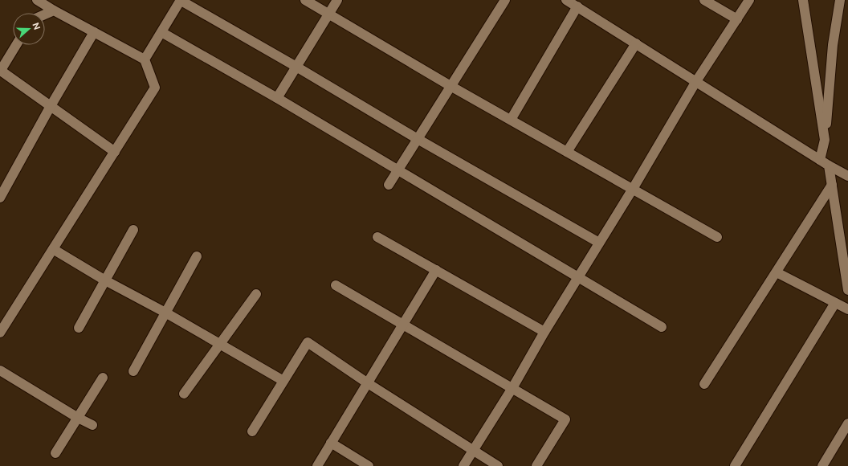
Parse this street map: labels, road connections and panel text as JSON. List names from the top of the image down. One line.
{"north":"right"}
